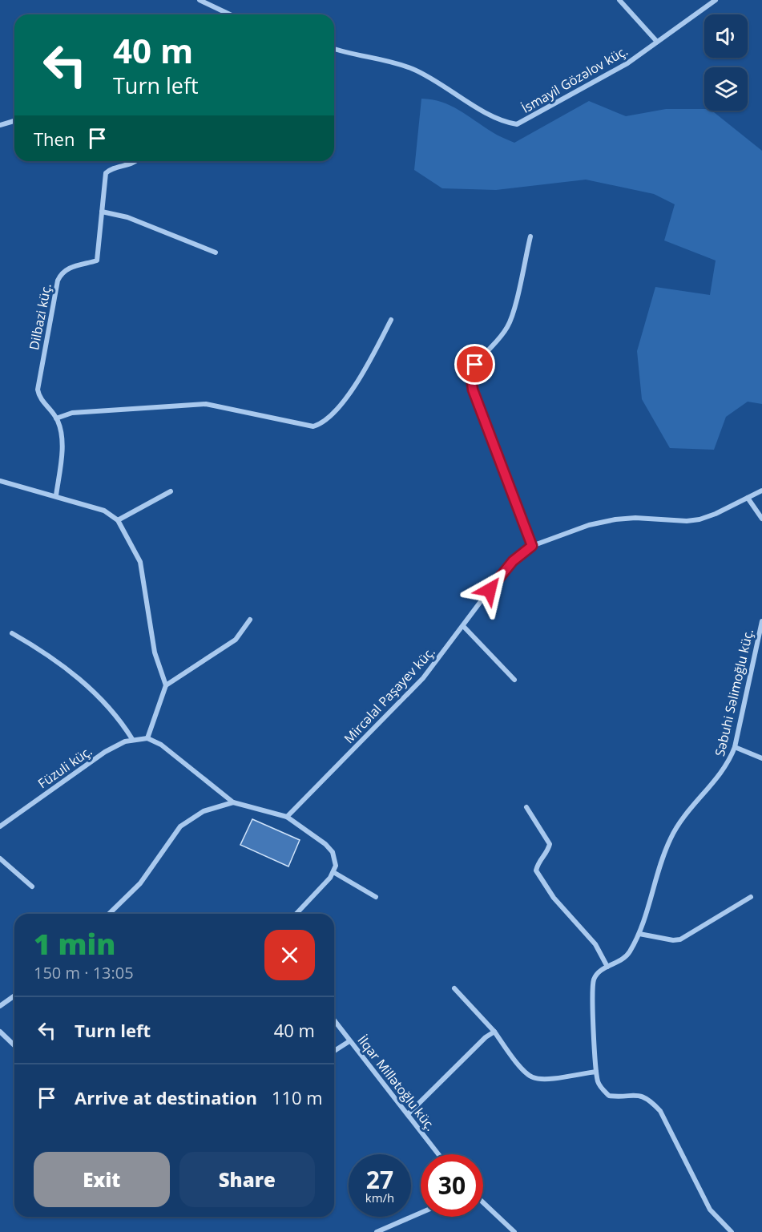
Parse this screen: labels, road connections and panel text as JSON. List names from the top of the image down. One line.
{"streets":{"street":["İsmayil Gözəlov küç.","Dilbazi küç.","Səbuhi Səlimoğlu küç.","Mircəlal Paşayev küç.","Füzuli küç.","İlqar Millətoğlu küç."]},"page":{"turn":["40 m","Turn left"],"then":"Then","heading":["1 min","150 m · 13:05"],"list":[{"name":"Turn left","value":"40 m"},{"name":"Arrive at destination","value":"110 m"}],"buttons":["Exit","Share"],"speed":"27 km/h","limit":"30"}}
